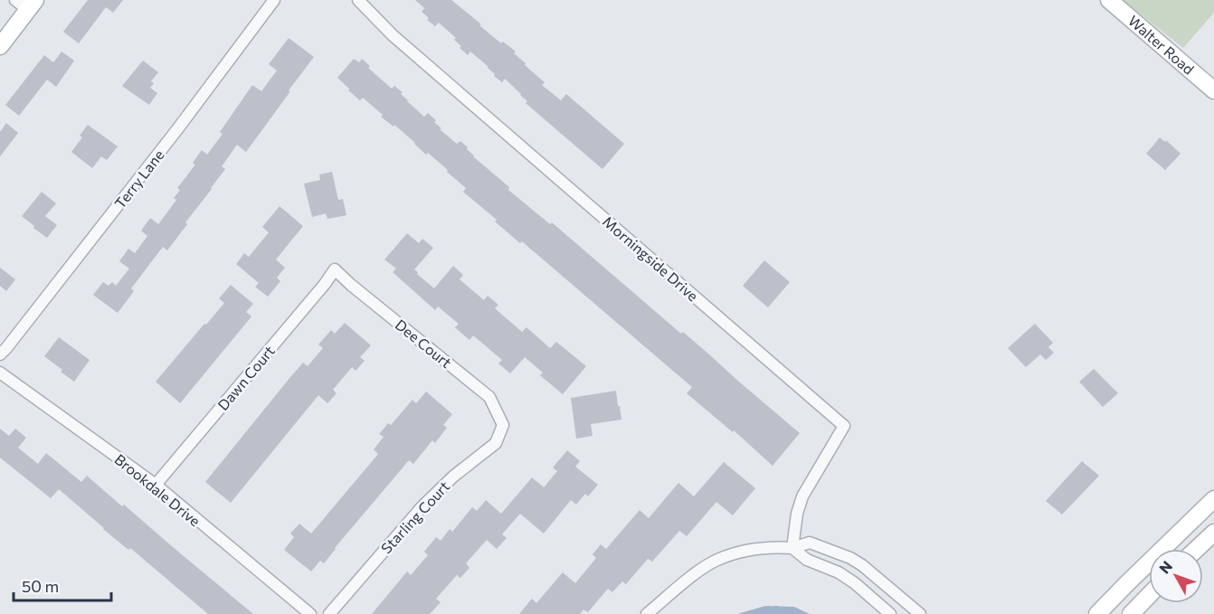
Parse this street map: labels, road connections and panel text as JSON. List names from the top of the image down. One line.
{"streets":{"main road":["Walter Road"],"street":["Terry Lane","Morningside Drive","Dee Court","Dawn Court","Brookdale Drive","Starling Court"]},"crossings":[["Dee Court","Dawn Court"],["Dee Court","Starling Court"],["Dawn Court","Brookdale Drive"]],"scale_bar":"50 m","north":"top left"}
